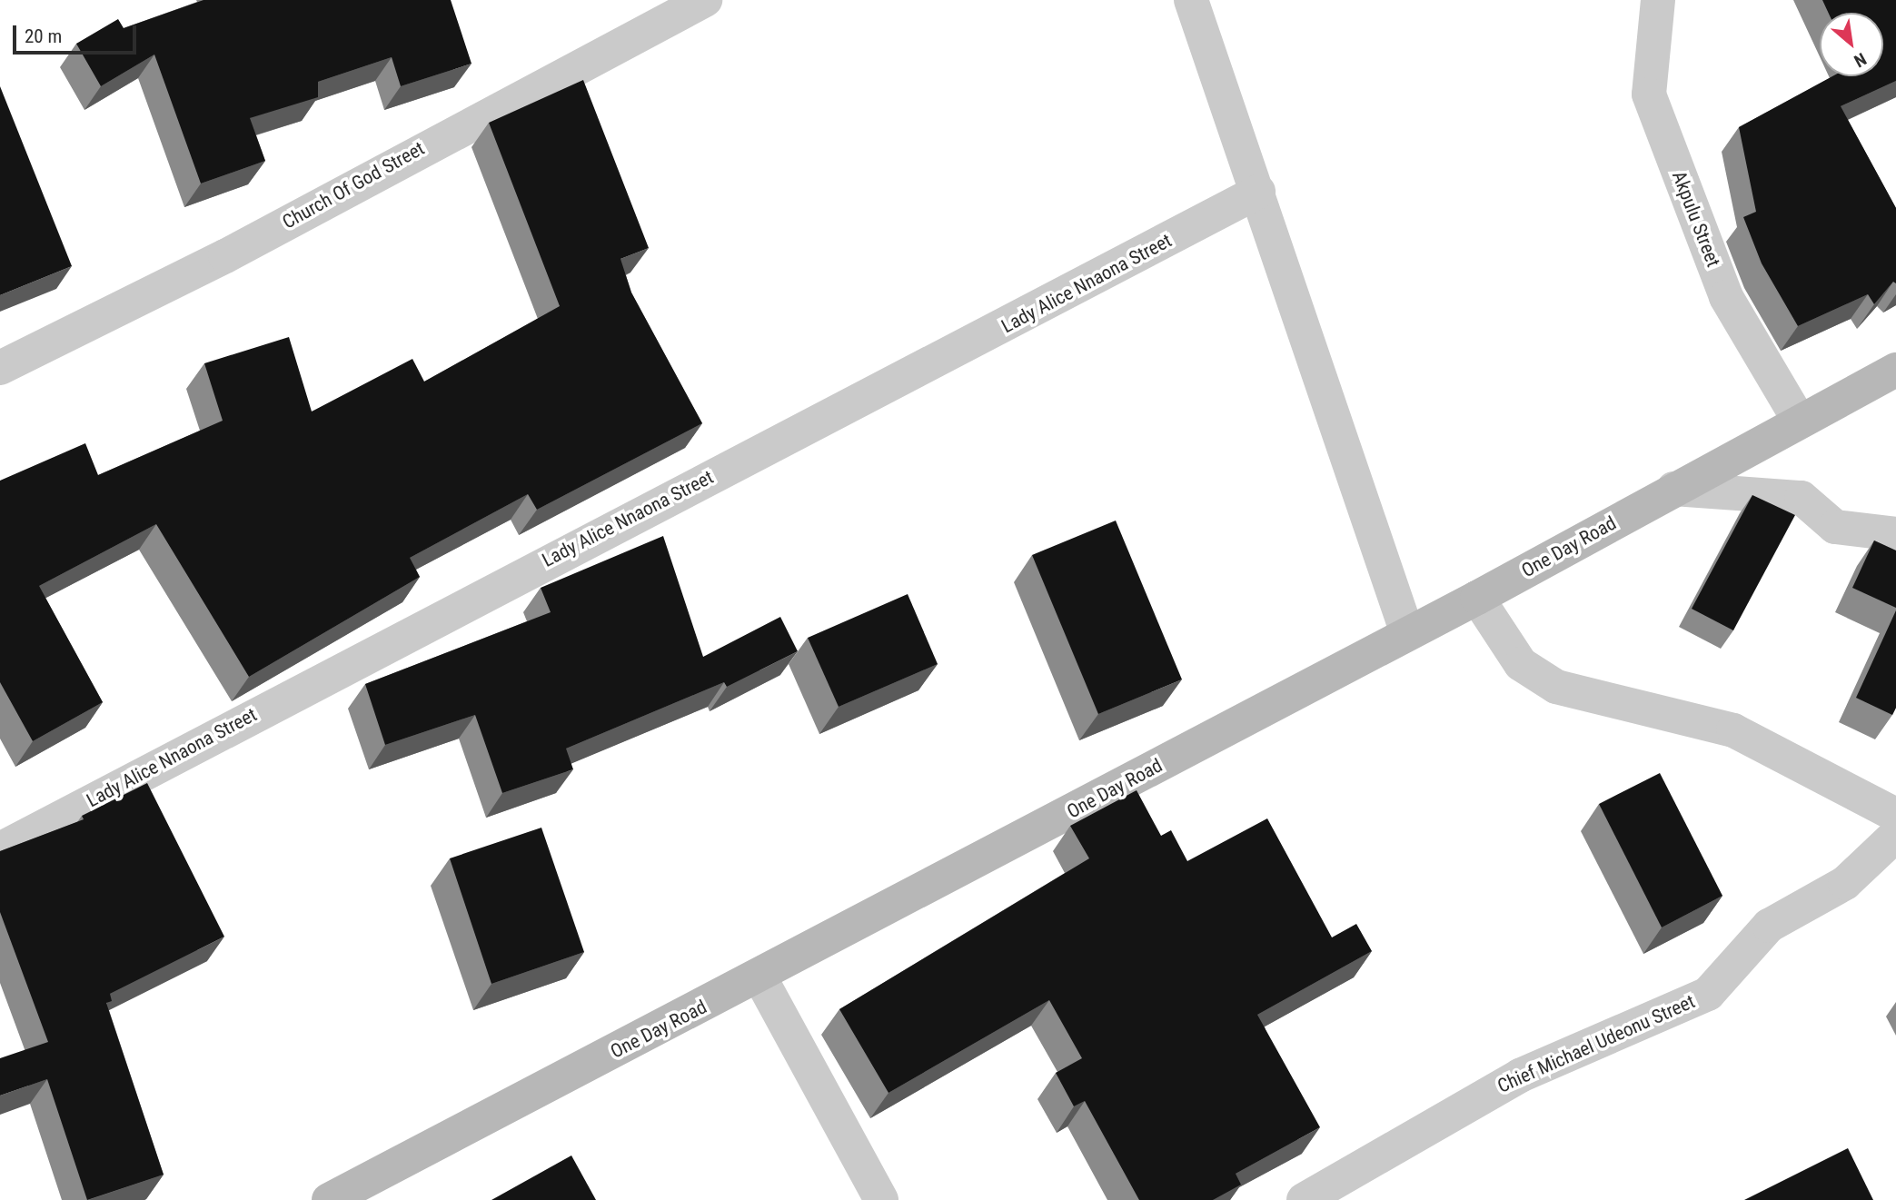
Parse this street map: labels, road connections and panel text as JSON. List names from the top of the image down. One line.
{"streets":{"main road":["One Day Road"],"street":["Church Of God Street","Akpulu Street","Lady Alice Nnaona Street","Chief Michael Udeonu Street"]},"crossings":[["Akpulu Street","One Day Road"]],"scale_bar":"20 m","north":"bottom right"}
